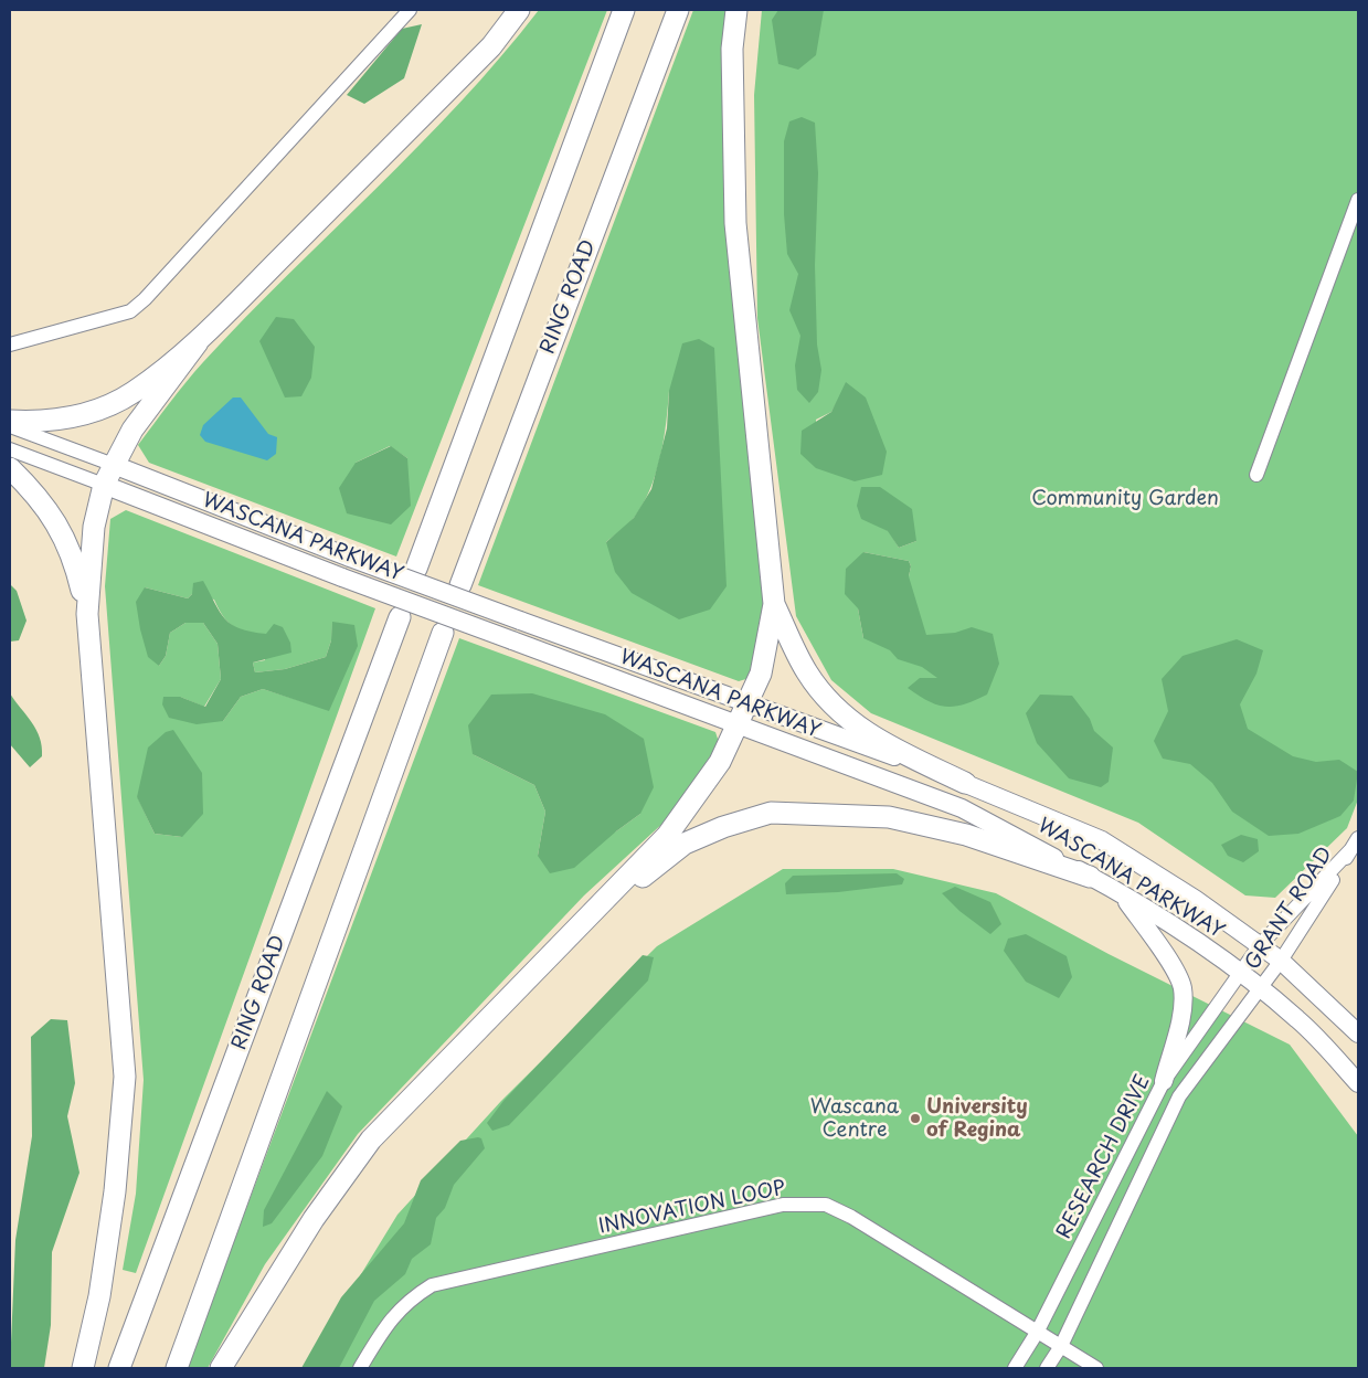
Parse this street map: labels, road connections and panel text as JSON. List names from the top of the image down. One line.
{"streets":{"highway":["RING ROAD"],"main road":["WASCANA PARKWAY"],"street":["GRANT ROAD","RESEARCH DRIVE","INNOVATION LOOP"]},"crossings":[["WASCANA PARKWAY","GRANT ROAD"],["WASCANA PARKWAY","RESEARCH DRIVE"],["GRANT ROAD","RESEARCH DRIVE"],["RESEARCH DRIVE","INNOVATION LOOP"]],"parks":["Community Garden","Wascana Centre"],"places":["University of Regina"]}
